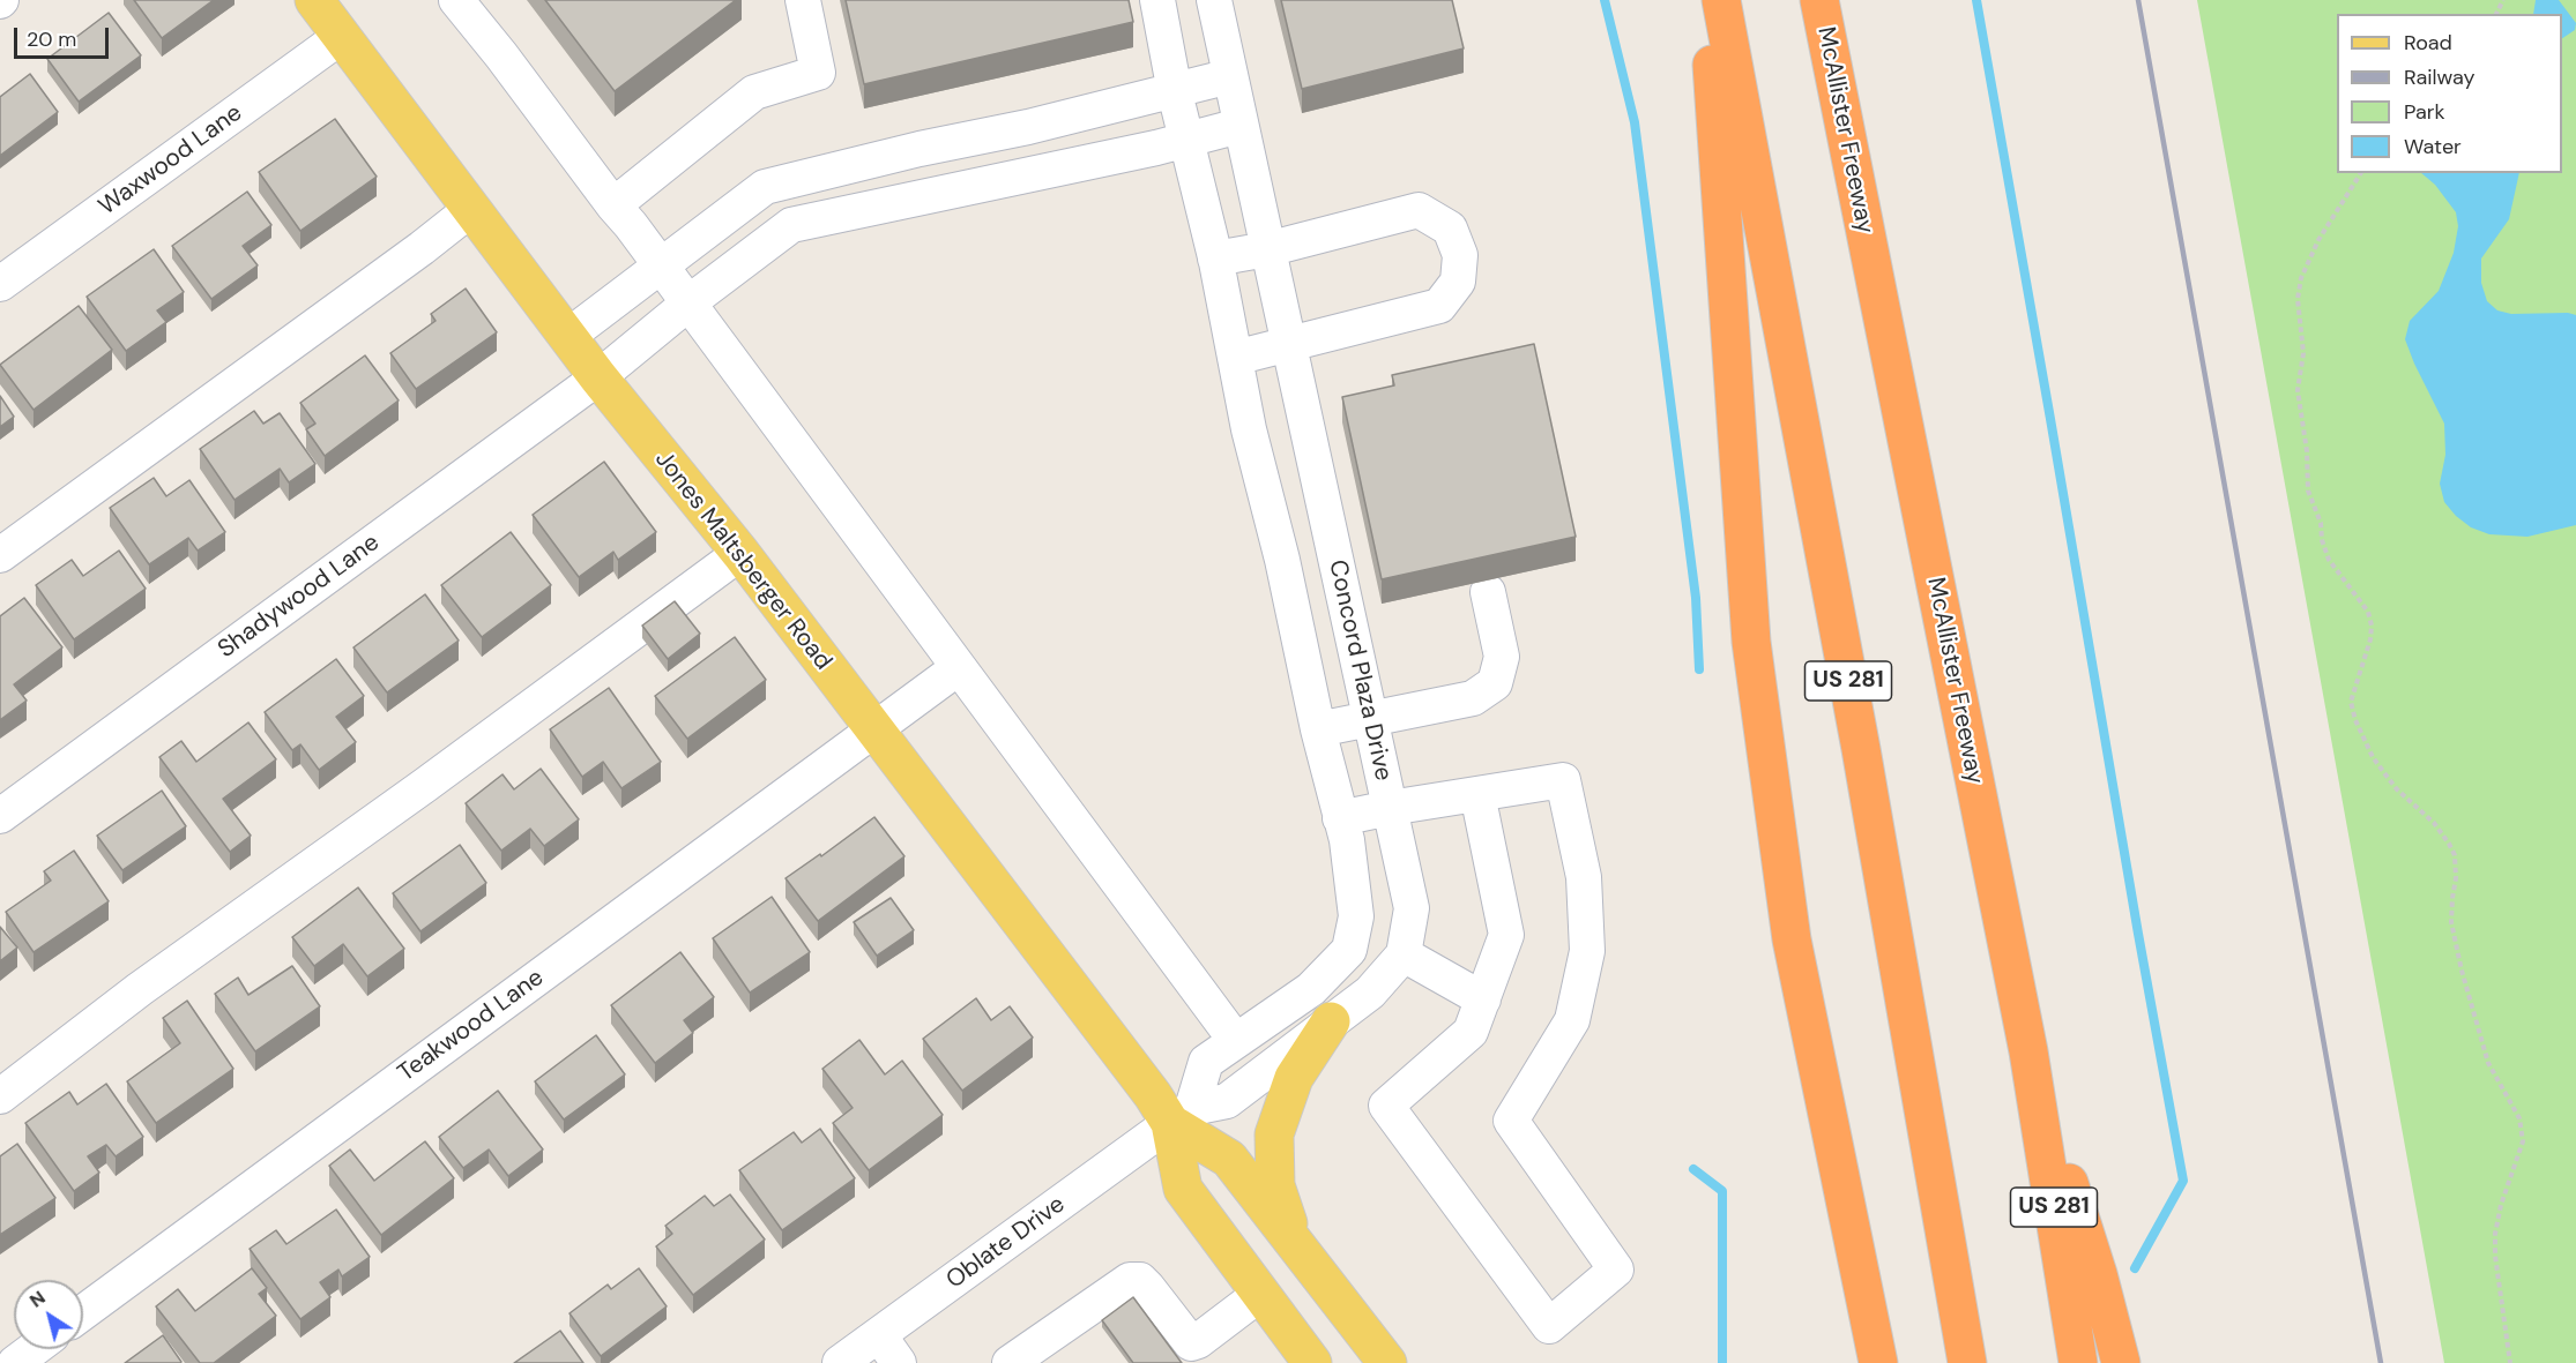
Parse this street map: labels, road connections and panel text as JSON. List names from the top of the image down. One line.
{"streets":{"highway":["McAllister Freeway","US 281"],"main road":["Jones Maltsberger Road"],"street":["Waxwood Lane","Shadywood Lane","Concord Plaza Drive","Teakwood Lane","Oblate Drive"]},"crossings":[["Waxwood Lane","Jones Maltsberger Road"],["Jones Maltsberger Road","Shadywood Lane"],["Jones Maltsberger Road","Concord Plaza Drive"],["Jones Maltsberger Road","Teakwood Lane"],["Jones Maltsberger Road","Oblate Drive"],["Shadywood Lane","Concord Plaza Drive"],["Concord Plaza Drive","Oblate Drive"]],"legend":["Road","Railway","Park","Water"],"scale_bar":"20 m","north":"top left"}
